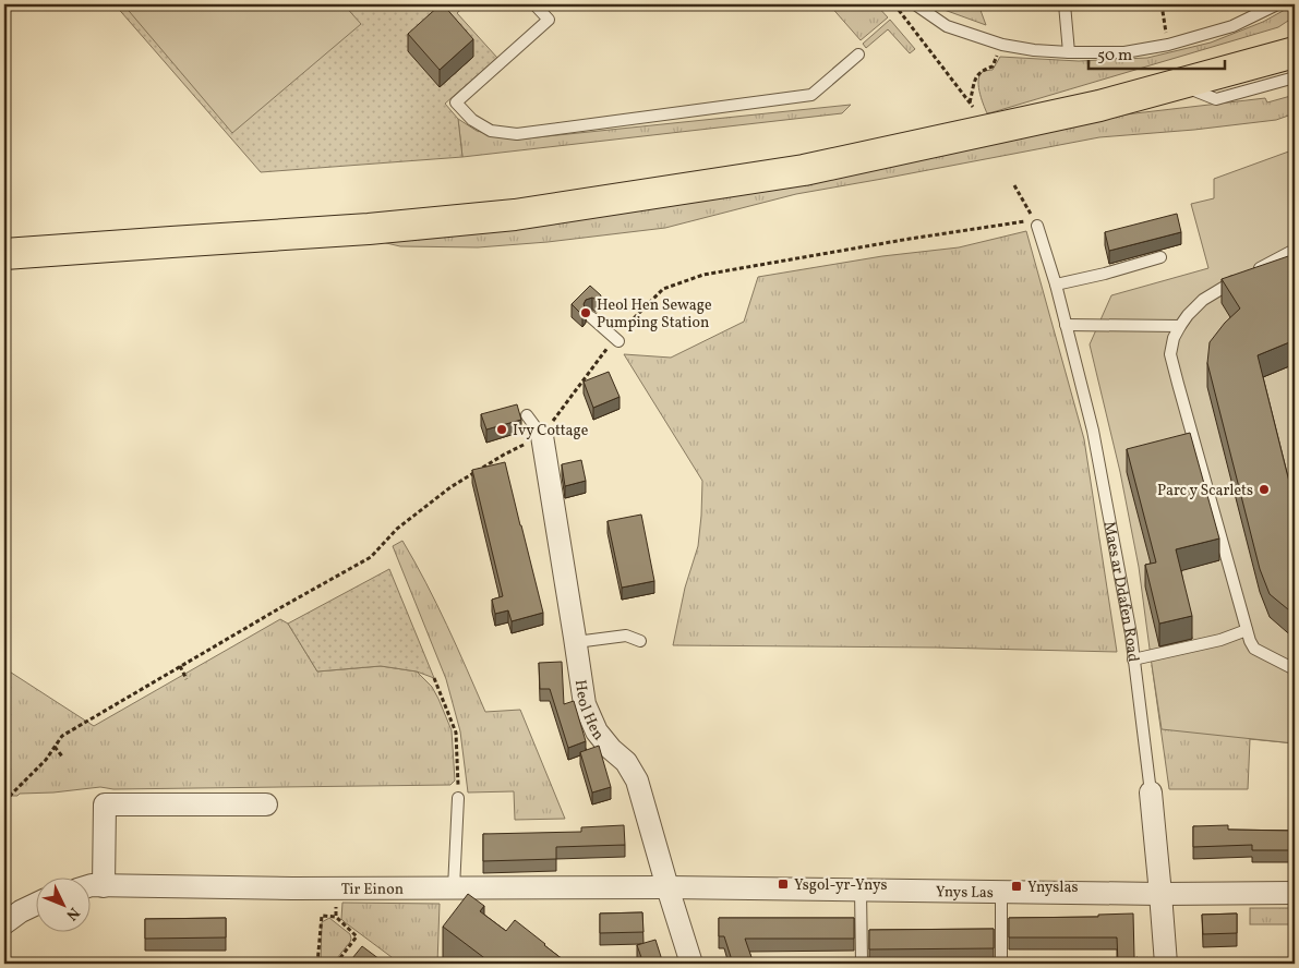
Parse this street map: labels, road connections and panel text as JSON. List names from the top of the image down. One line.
{"streets":{"street":["Maes ar Ddafen Road","Heol Hen","Tir Einon","Ynys Las"]},"crossings":[["Maes ar Ddafen Road","Ynys Las"],["Heol Hen","Tir Einon"],["Heol Hen","Ynys Las"],["Tir Einon","Ynys Las"]],"places":{"other":["Heol Hen Sewage Pumping Station","Ivy Cottage","Parc y Scarlets"],"transit":["Ysgol-yr-Ynys","Ynyslas"]},"scale_bar":"50 m","north":"bottom right"}
